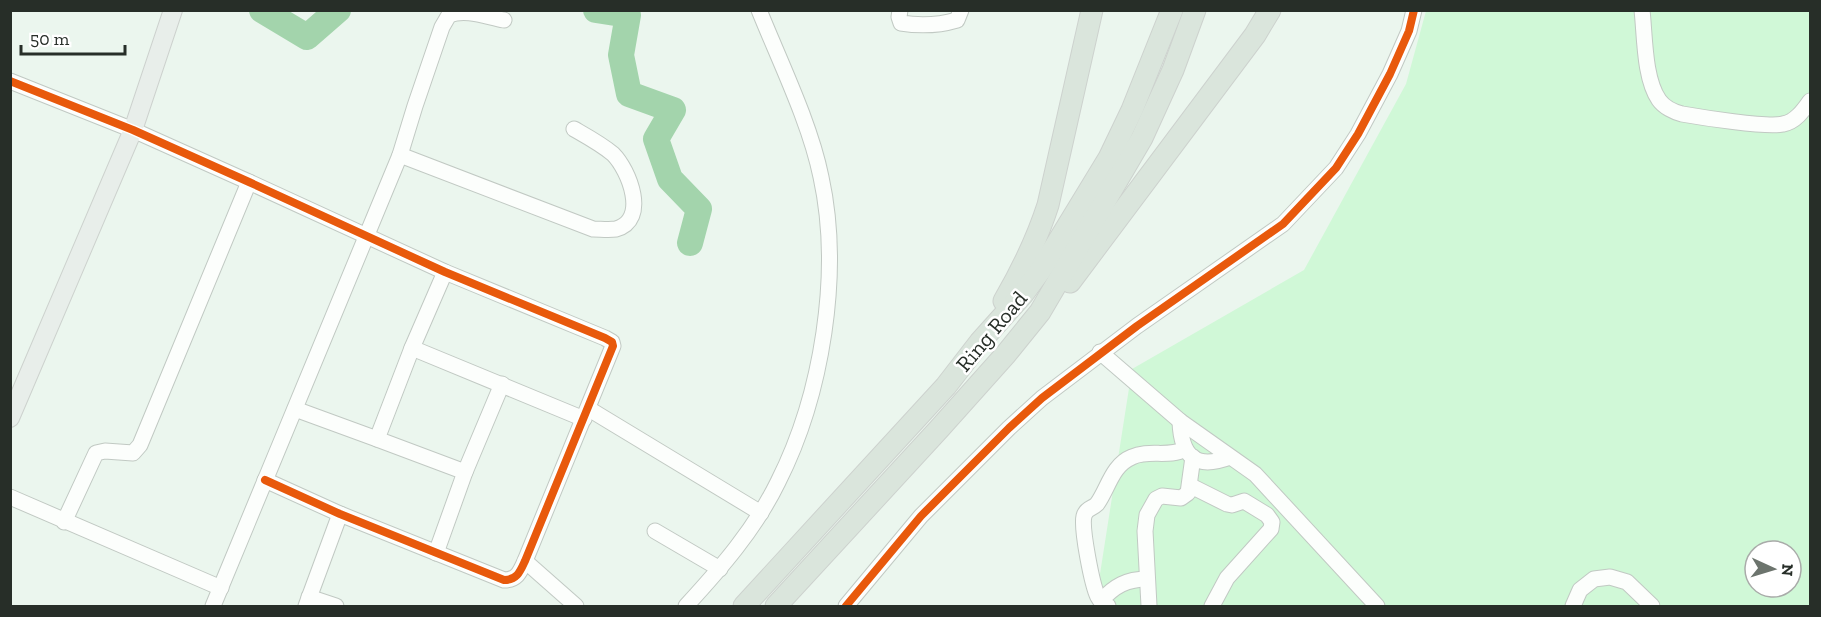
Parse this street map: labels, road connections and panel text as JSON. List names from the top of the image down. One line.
{"streets":{"highway":["Ring Road"]},"scale_bar":"50 m","north":"right"}
